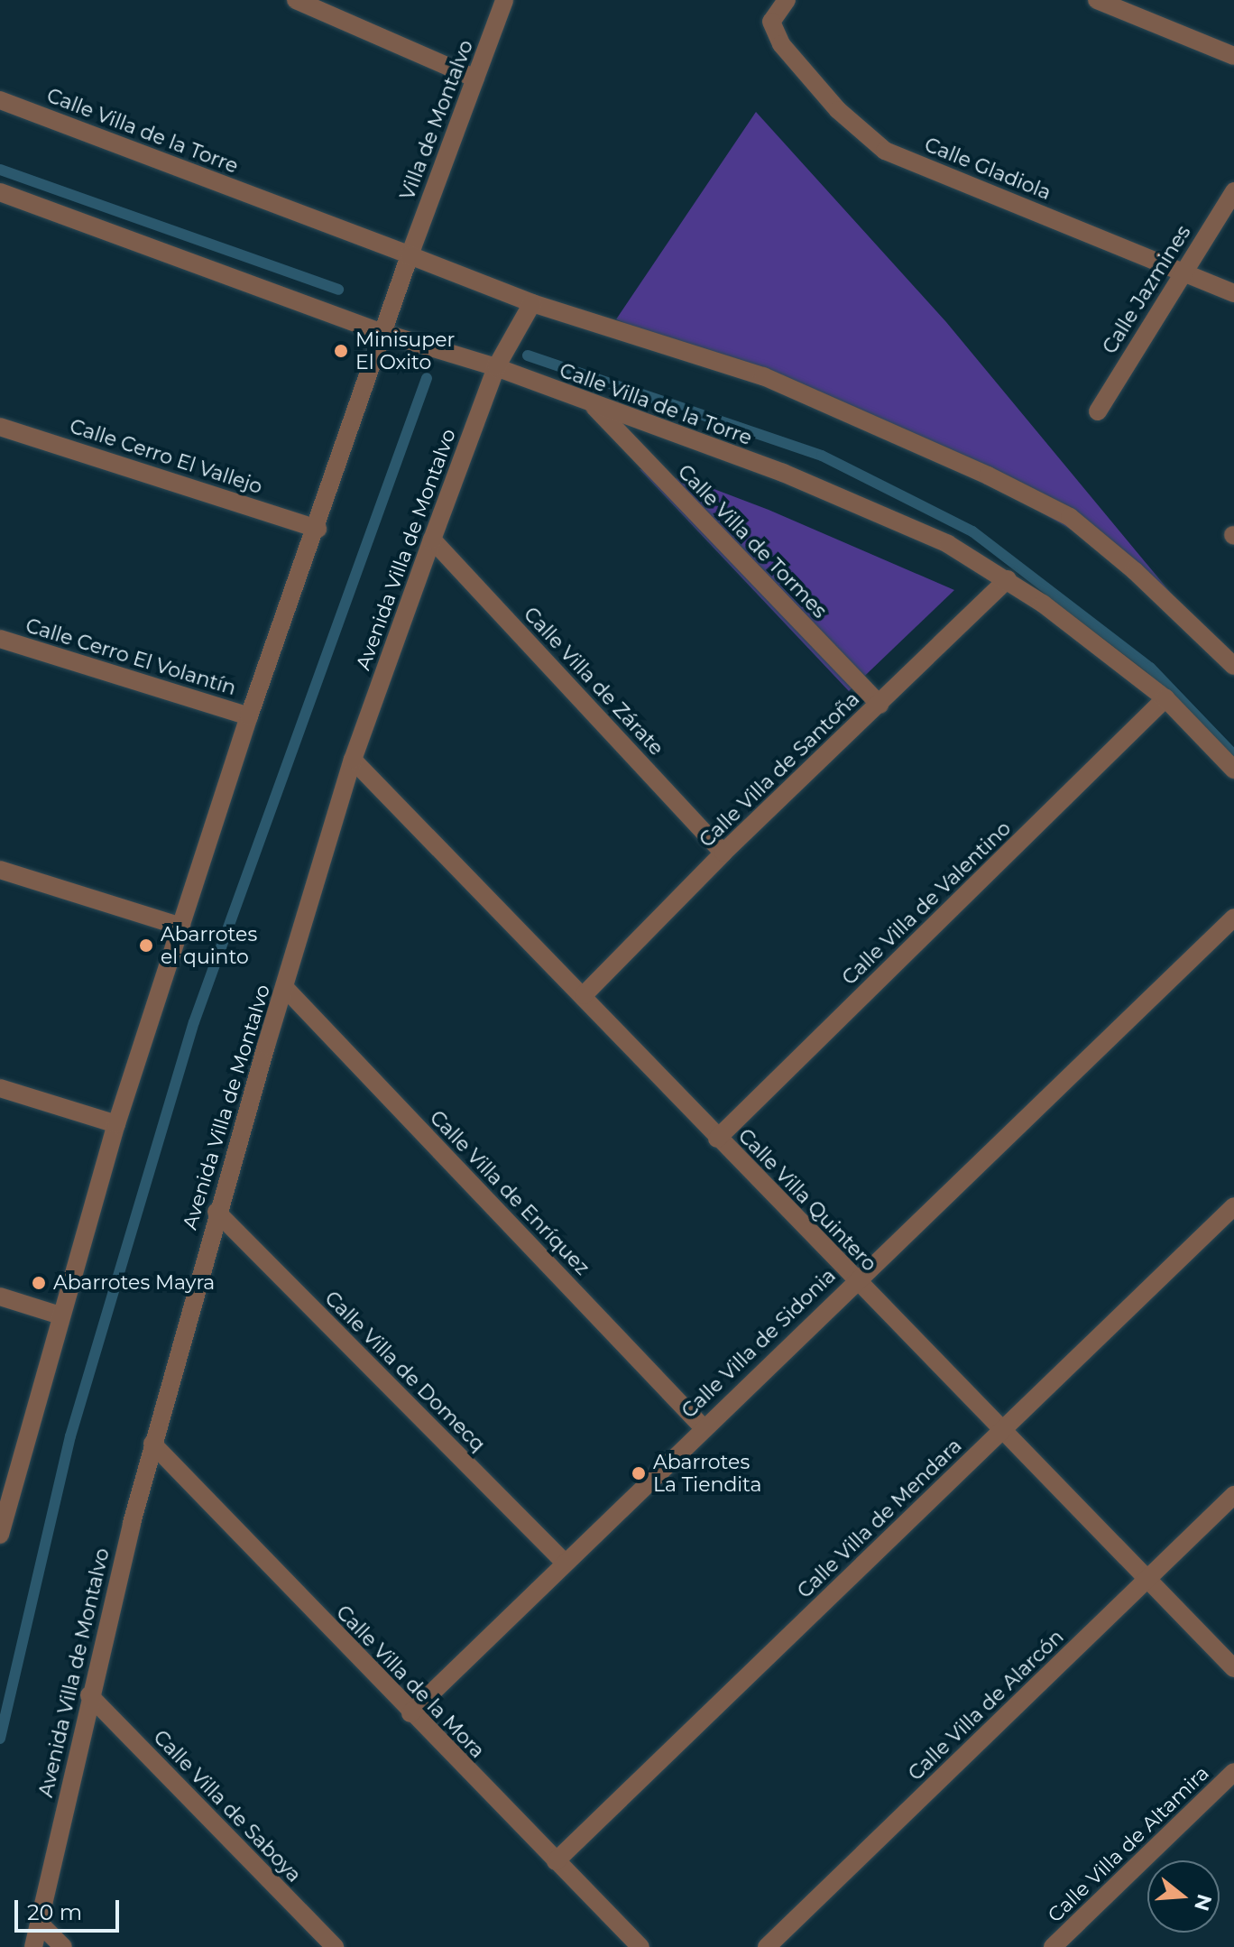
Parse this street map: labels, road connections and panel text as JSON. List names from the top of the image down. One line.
{"streets":{"street":["Villa de Montalvo","Calle Villa de la Torre","Calle Gladiola","Calle Jazmines","Calle Cerro El Vallejo","Calle Villa de Tormes","Avenida Villa de Montalvo","Calle Cerro El Volantín","Calle Villa de Zárate","Calle Villa de Santoña","Calle Villa de Valentino","Calle Villa de Enríquez","Calle Villa Quintero","Calle Villa de Sidonia","Calle Villa de Domecq","Calle Villa de Mendara","Calle Villa de la Mora","Calle Villa de Alarcón","Calle Villa de Saboya","Calle Villa de Altamira"]},"crossings":[["Villa de Montalvo","Calle Villa de la Torre"],["Calle Villa de la Torre","Calle Villa de Tormes"],["Calle Villa de la Torre","Avenida Villa de Montalvo"],["Calle Villa de la Torre","Calle Villa de Santoña"],["Calle Villa de la Torre","Calle Villa de Valentino"],["Calle Gladiola","Calle Jazmines"],["Calle Villa de Tormes","Calle Villa de Santoña"],["Avenida Villa de Montalvo","Calle Villa de Zárate"],["Avenida Villa de Montalvo","Calle Villa de Enríquez"],["Avenida Villa de Montalvo","Calle Villa Quintero"],["Avenida Villa de Montalvo","Calle Villa de Domecq"],["Avenida Villa de Montalvo","Calle Villa de la Mora"],["Avenida Villa de Montalvo","Calle Villa de Saboya"],["Calle Villa de Zárate","Calle Villa de Santoña"],["Calle Villa de Santoña","Calle Villa Quintero"],["Calle Villa de Valentino","Calle Villa Quintero"],["Calle Villa de Enríquez","Calle Villa de Sidonia"],["Calle Villa Quintero","Calle Villa de Sidonia"],["Calle Villa Quintero","Calle Villa de Mendara"],["Calle Villa Quintero","Calle Villa de Alarcón"],["Calle Villa de Sidonia","Calle Villa de Domecq"],["Calle Villa de Sidonia","Calle Villa de la Mora"],["Calle Villa de Mendara","Calle Villa de la Mora"]],"places":["Minisuper El Oxito","Abarrotes el quinto","Abarrotes Mayra","Abarrotes La Tiendita"],"scale_bar":"20 m","north":"right"}
